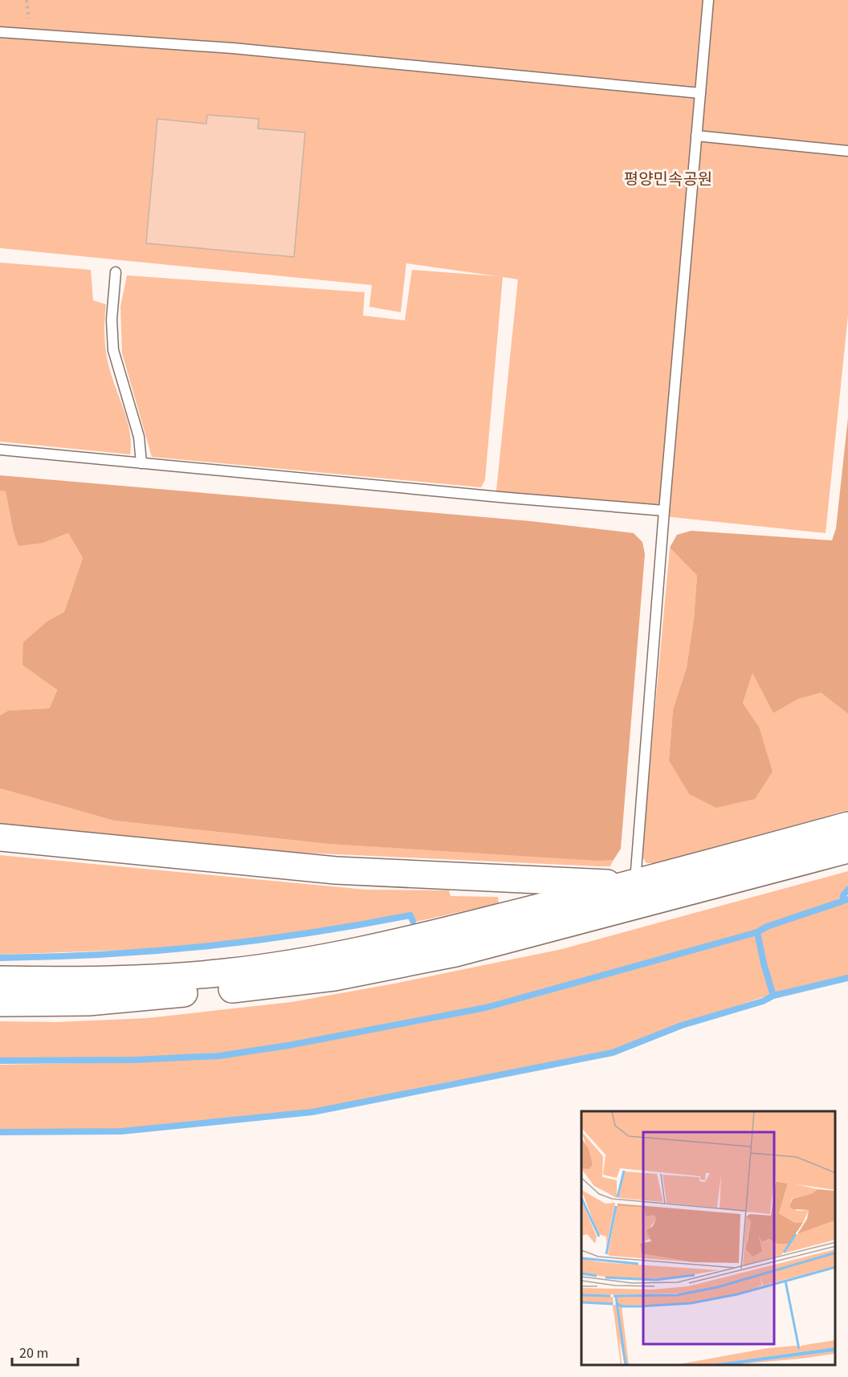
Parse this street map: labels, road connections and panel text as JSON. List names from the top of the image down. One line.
{"parks":["평양민속공원"],"scale_bar":"20 m"}
